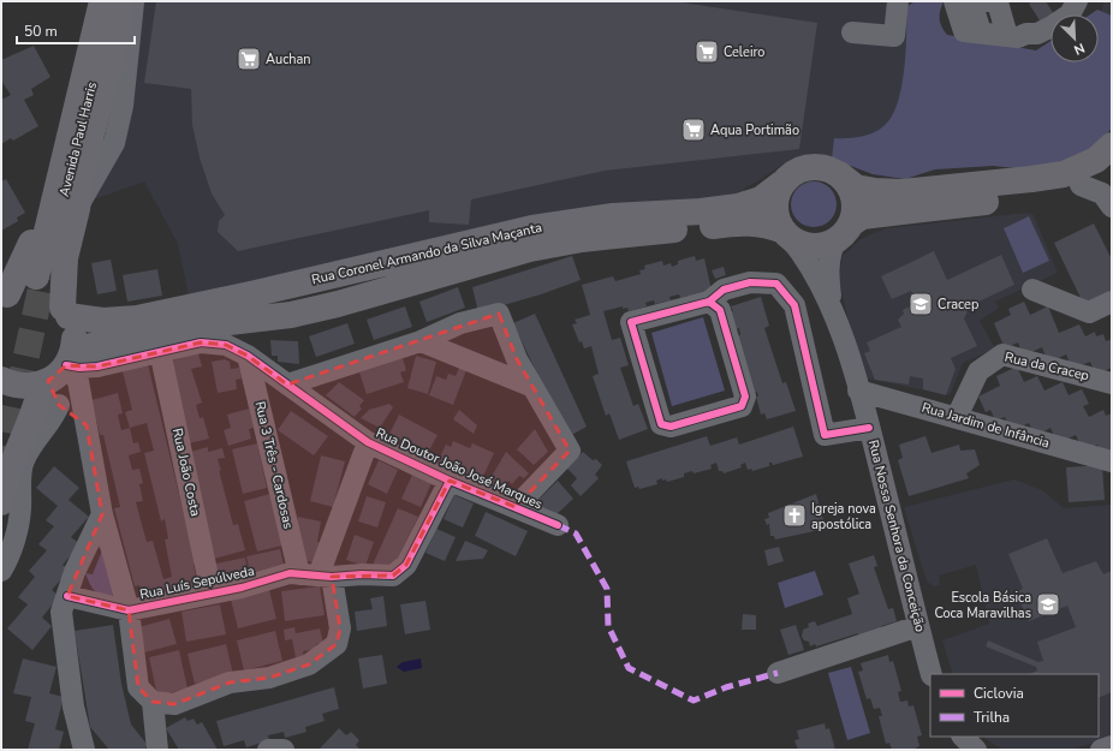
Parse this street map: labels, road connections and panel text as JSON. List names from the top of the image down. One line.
{"streets":{"main road":["Avenida Paul Harris","Rua Coronel Armando da Silva Maçanta"],"street":["Rua da Cracep","Rua Jardim de Infância","Rua 3 Três - Cardosas","Rua Doutor João José Marques","Rua João Costa","Rua Nossa Senhora da Conceição","Rua Luís Sepúlveda"]},"crossings":[["Rua Coronel Armando da Silva Maçanta","Rua Doutor João José Marques"],["Rua da Cracep","Rua Jardim de Infância"],["Rua Jardim de Infância","Rua Nossa Senhora da Conceição"],["Rua 3 Três - Cardosas","Rua Doutor João José Marques"],["Rua 3 Três - Cardosas","Rua Luís Sepúlveda"],["Rua Doutor João José Marques","Rua João Costa"],["Rua Doutor João José Marques","Rua Luís Sepúlveda"],["Rua João Costa","Rua Luís Sepúlveda"]],"places":{"supermarket":["Celeiro","Auchan","Aqua Portimão"],"school or university":["Cracep","Escola Básica Coca Maravilhas"],"church":["Igreja nova apostólica"]},"legend":["Ciclovia","Trilha"],"scale_bar":"50 m","north":"bottom right"}
